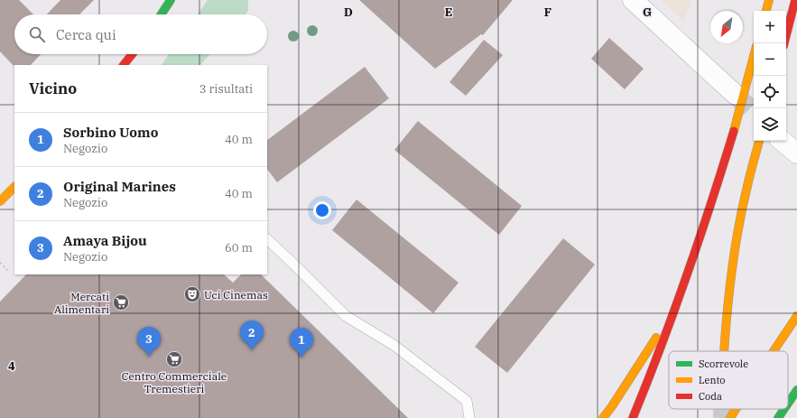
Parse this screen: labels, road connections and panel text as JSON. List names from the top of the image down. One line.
{"places":{"theatre":["Uci Cinemas"],"supermarket":["Mercati Alimentari","Centro Commerciale Tremestieri"]},"legend":["Scorrevole","Lento","Coda"],"north":"bottom left","page":{"map_buttons":["+","−"],"search":"Cerca qui","heading":["Vicino","3 risultati"],"list":[{"mark":"1","name":"Sorbino Uomo","note":"Negozio","value":"40 m"},{"mark":"2","name":"Original Marines","note":"Negozio","value":"40 m"},{"mark":"3","name":"Amaya Bijou","note":"Negozio","value":"60 m"}],"pins":["2","3","1"]},"grid":{"columns":["D","E","F","G"],"rows":["4"]}}
